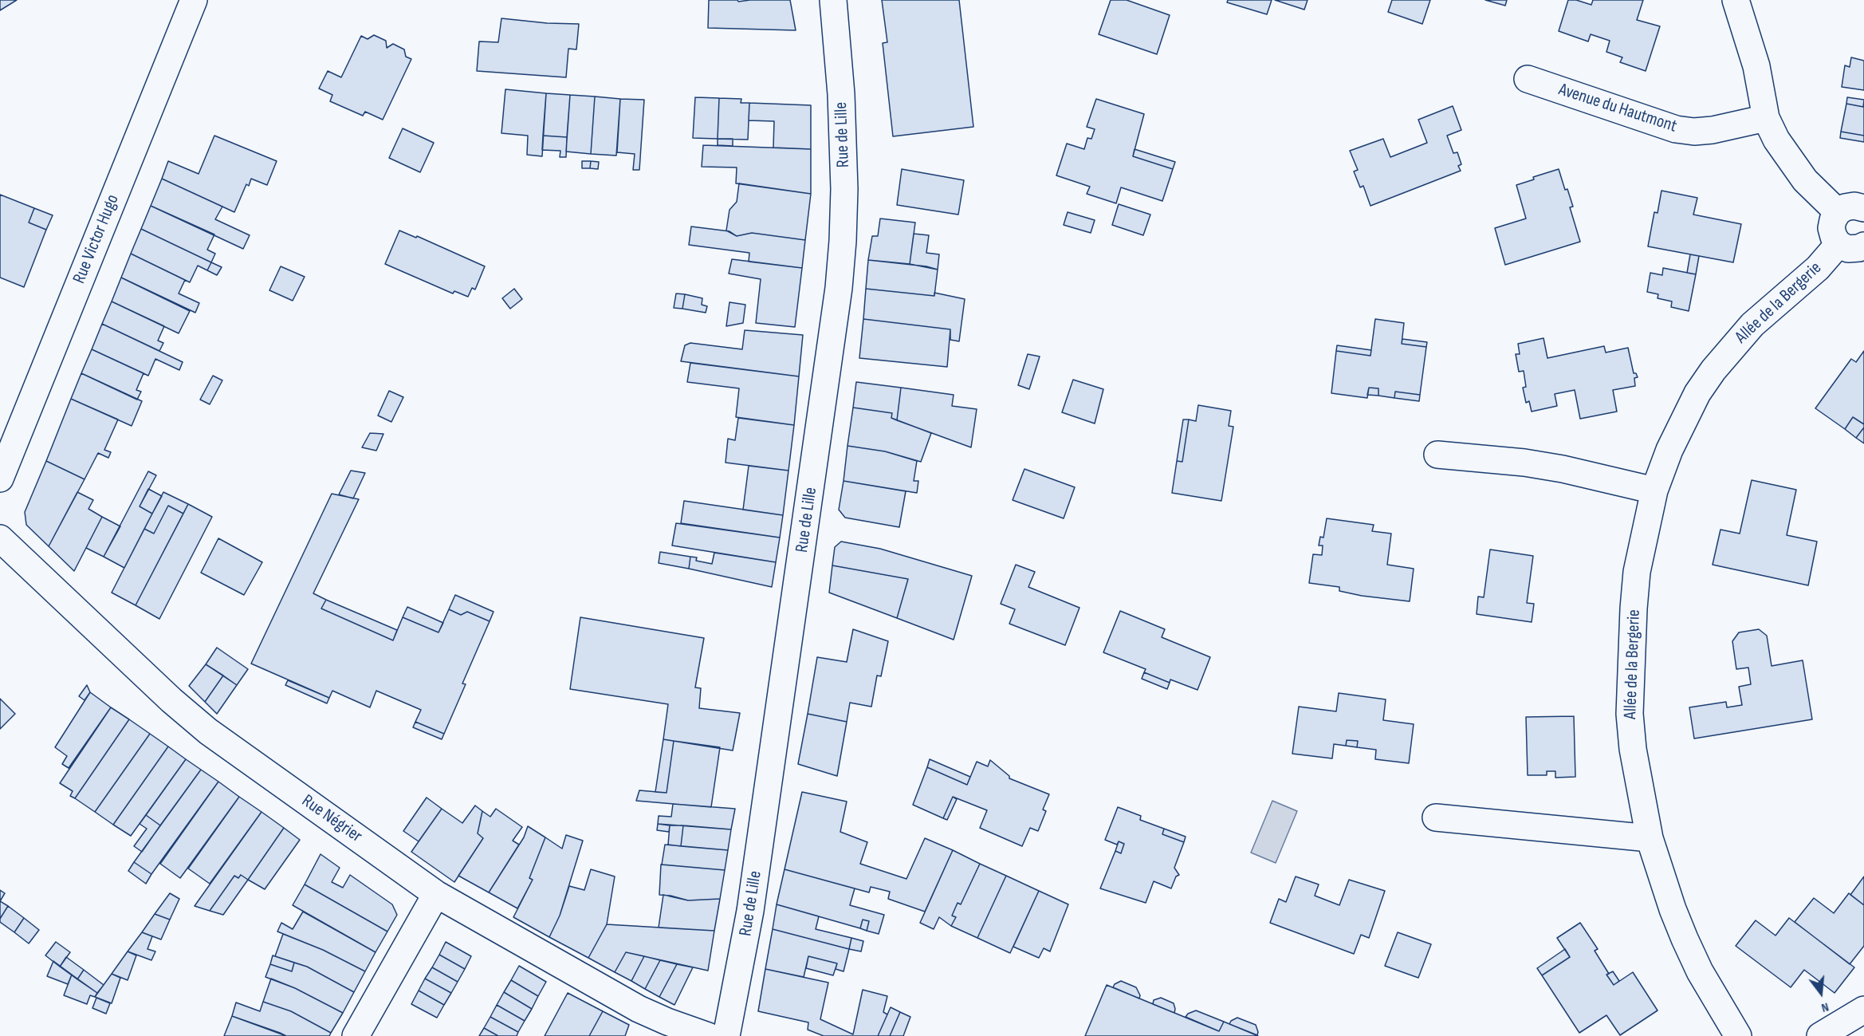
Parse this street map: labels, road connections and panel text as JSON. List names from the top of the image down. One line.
{"streets":{"street":["Avenue du Hautmont","Rue de Lille","Rue Victor Hugo","Allée de la Bergerie","Rue Négrier"]},"north":"bottom"}
